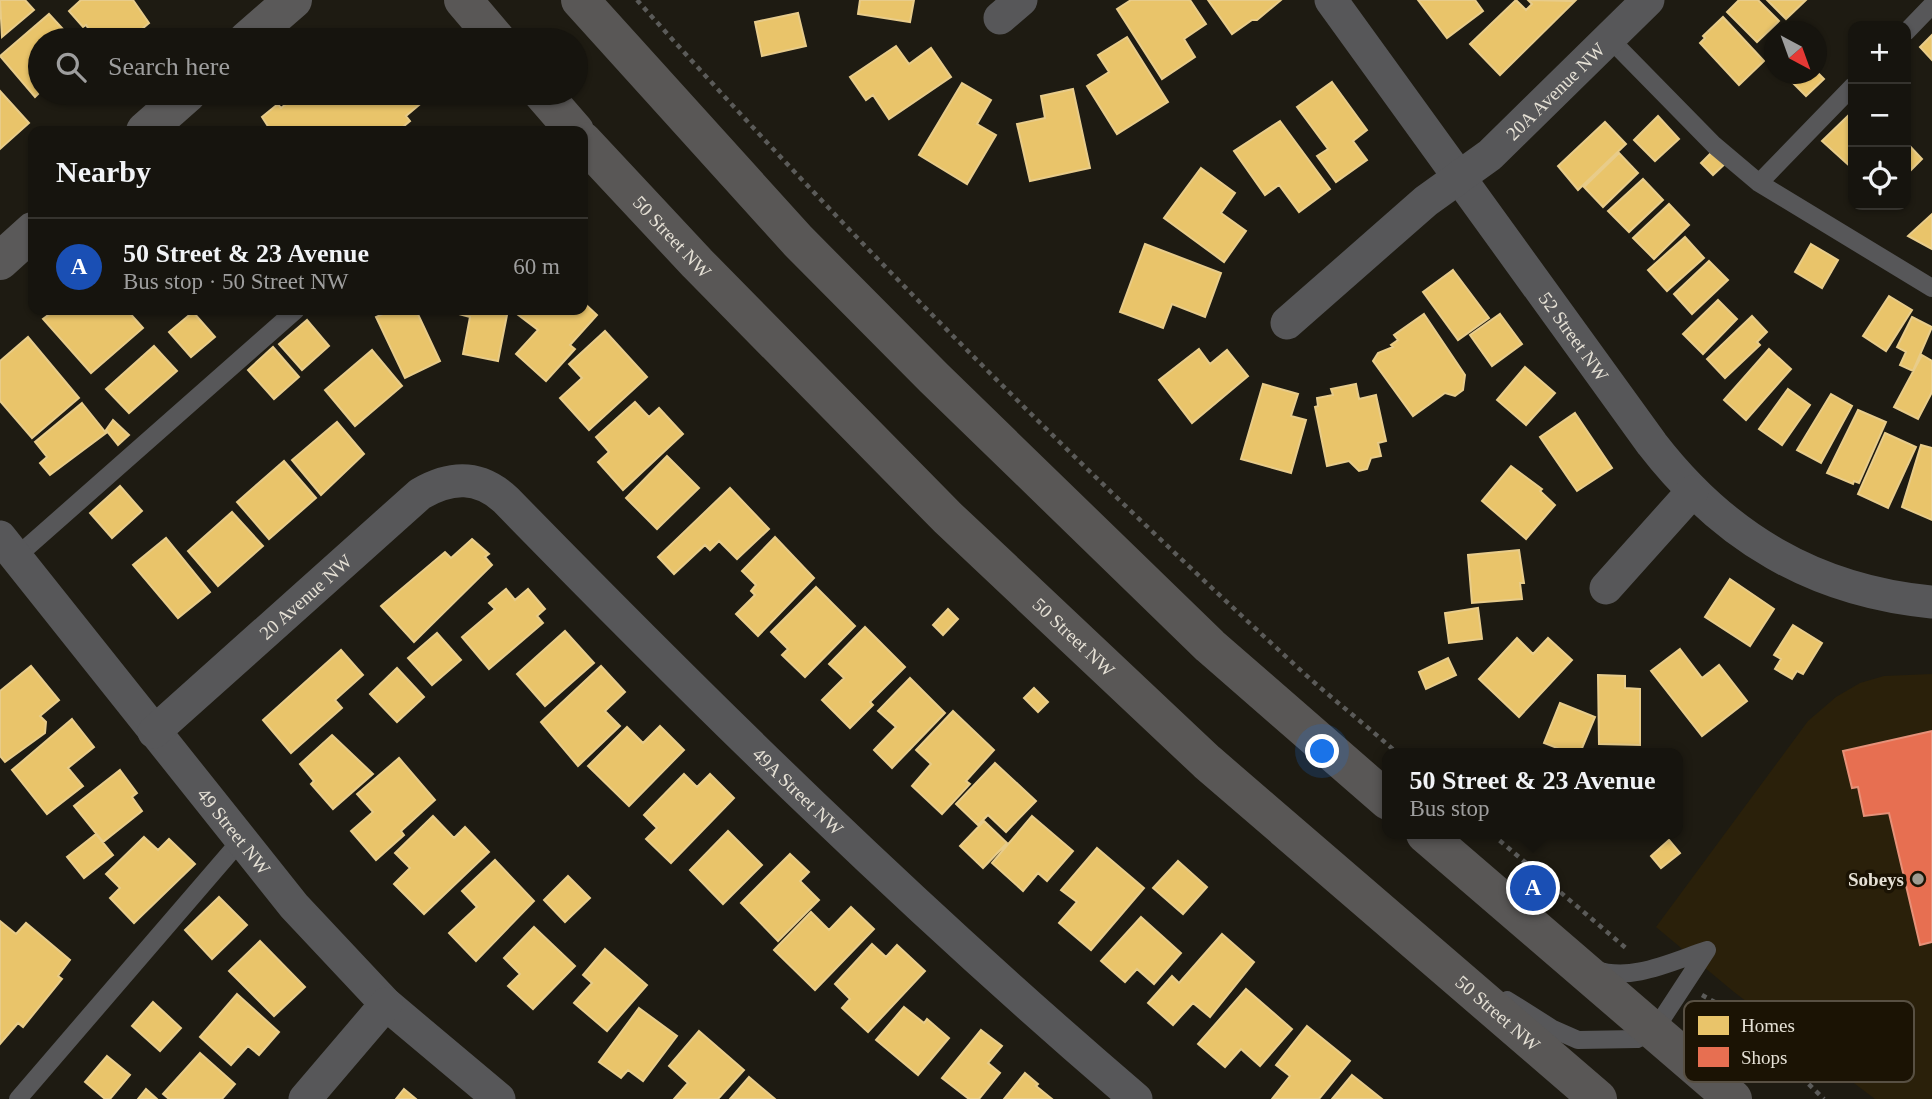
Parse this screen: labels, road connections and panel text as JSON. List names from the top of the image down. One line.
{"streets":{"main road":["50 Street NW"],"street":["20A Avenue NW","52 Street NW","20 Avenue NW","49A Street NW","49 Street NW"]},"crossings":[["20A Avenue NW","52 Street NW"],["20 Avenue NW","49A Street NW"],["20 Avenue NW","49 Street NW"]],"places":["Sobeys"],"legend":["Homes","Shops"],"north":"bottom right","page":{"map_buttons":["+","−"],"search":"Search here","heading":"Nearby","list":[{"mark":"A","name":"50 Street & 23 Avenue","note":"Bus stop · 50 Street NW","value":"60 m"}],"popup":["50 Street & 23 Avenue","Bus stop"],"pins":"A"}}
